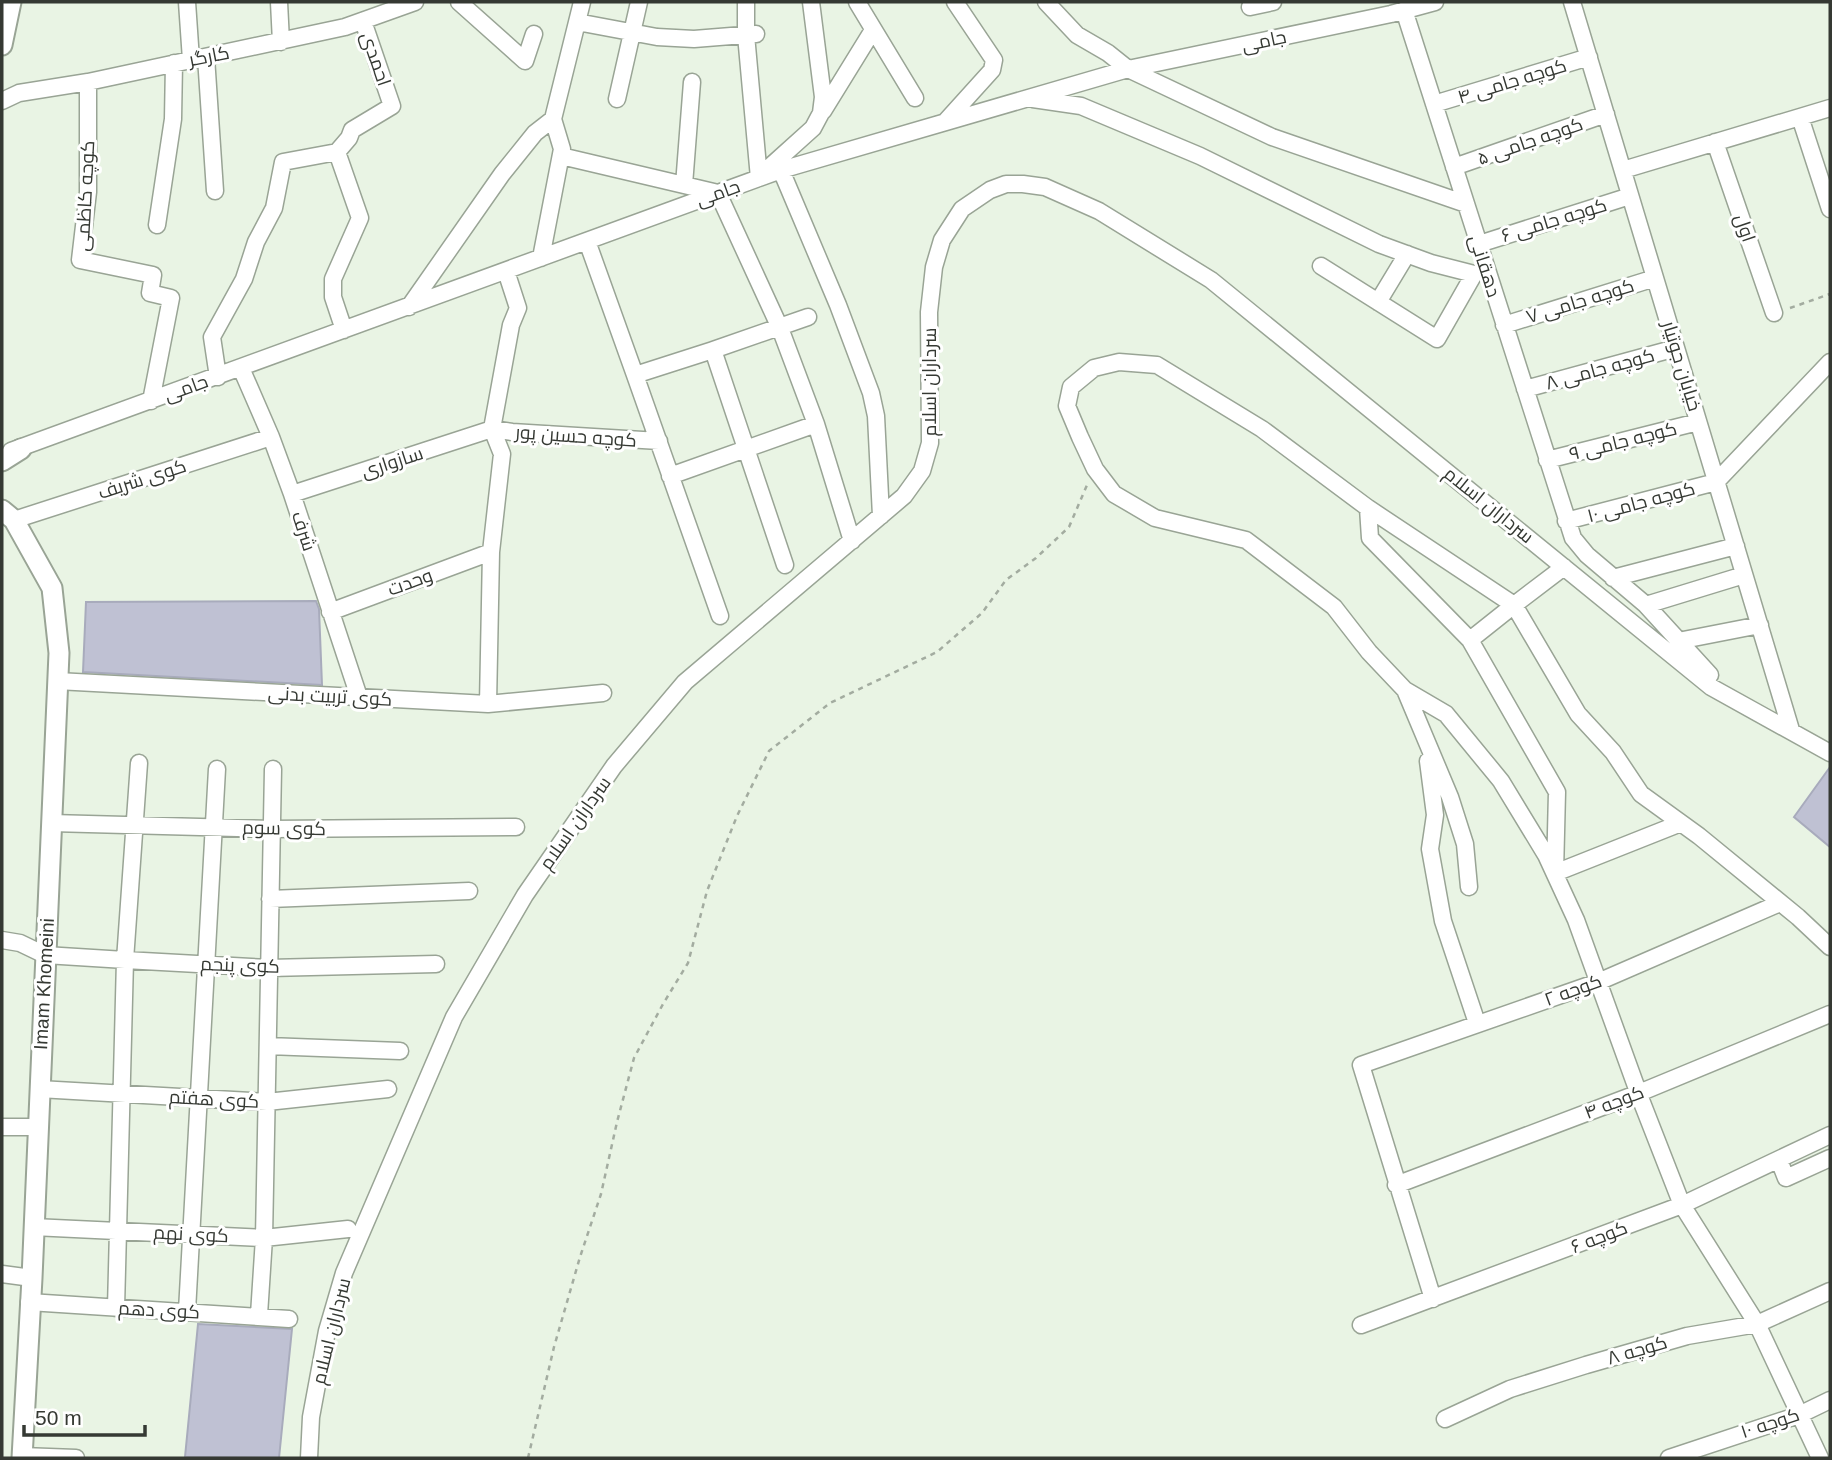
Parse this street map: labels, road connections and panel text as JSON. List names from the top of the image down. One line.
{"streets":{"main road":["Imam Khomeini"],"street":["جامی","کارگر","احمدی","کوچه جامی ۴","کوچه جامی ۵","کوچه کاظمی","کوچه جامی ۶","اول","دهقانی","کوچه جامی ۷","خیابان جوتیار","کوچه جامی ۸","سرداران اسلام","کوچه حسین پور","کوچه جامی ۹","سازواری","کوی شریف","کوچه جامی ۱۰","شرف","وحدت","کوی تربیت بدنی","کوی سوم","کوی پنجم","کوچه ۲","کوی هفتم","کوچه ۴","کوی نهم","کوچه ۶","کوی دهم","کوچه ۸","کوچه ۱۰"]},"crossings":[["جامی","کوچه کاظمی"],["جامی","دهقانی"],["جامی","کوچه حسین پور"],["جامی","شرف"],["کارگر","احمدی"],["کارگر","کوچه کاظمی"],["کوچه جامی ۴","دهقانی"],["کوچه جامی ۴","خیابان جوتیار"],["کوچه جامی ۵","دهقانی"],["کوچه جامی ۵","خیابان جوتیار"],["کوچه جامی ۶","دهقانی"],["کوچه جامی ۶","خیابان جوتیار"],["دهقانی","کوچه جامی ۷"],["دهقانی","کوچه جامی ۸"],["دهقانی","سرداران اسلام"],["دهقانی","کوچه جامی ۹"],["دهقانی","کوچه جامی ۱۰"],["کوچه جامی ۷","خیابان جوتیار"],["خیابان جوتیار","کوچه جامی ۸"],["خیابان جوتیار","سرداران اسلام"],["خیابان جوتیار","کوچه جامی ۹"],["خیابان جوتیار","کوچه جامی ۱۰"],["کوچه حسین پور","سازواری"],["سازواری","شرف"],["کوی شریف","شرف"],["کوی شریف","Imam Khomeini"],["شرف","وحدت"],["شرف","کوی تربیت بدنی"],["کوی تربیت بدنی","Imam Khomeini"],["کوی سوم","Imam Khomeini"],["کوی پنجم","Imam Khomeini"],["Imam Khomeini","کوی هفتم"],["Imam Khomeini","کوی نهم"],["Imam Khomeini","کوی دهم"],["کوچه ۲","کوچه ۴"]],"scale_bar":"50 m"}
